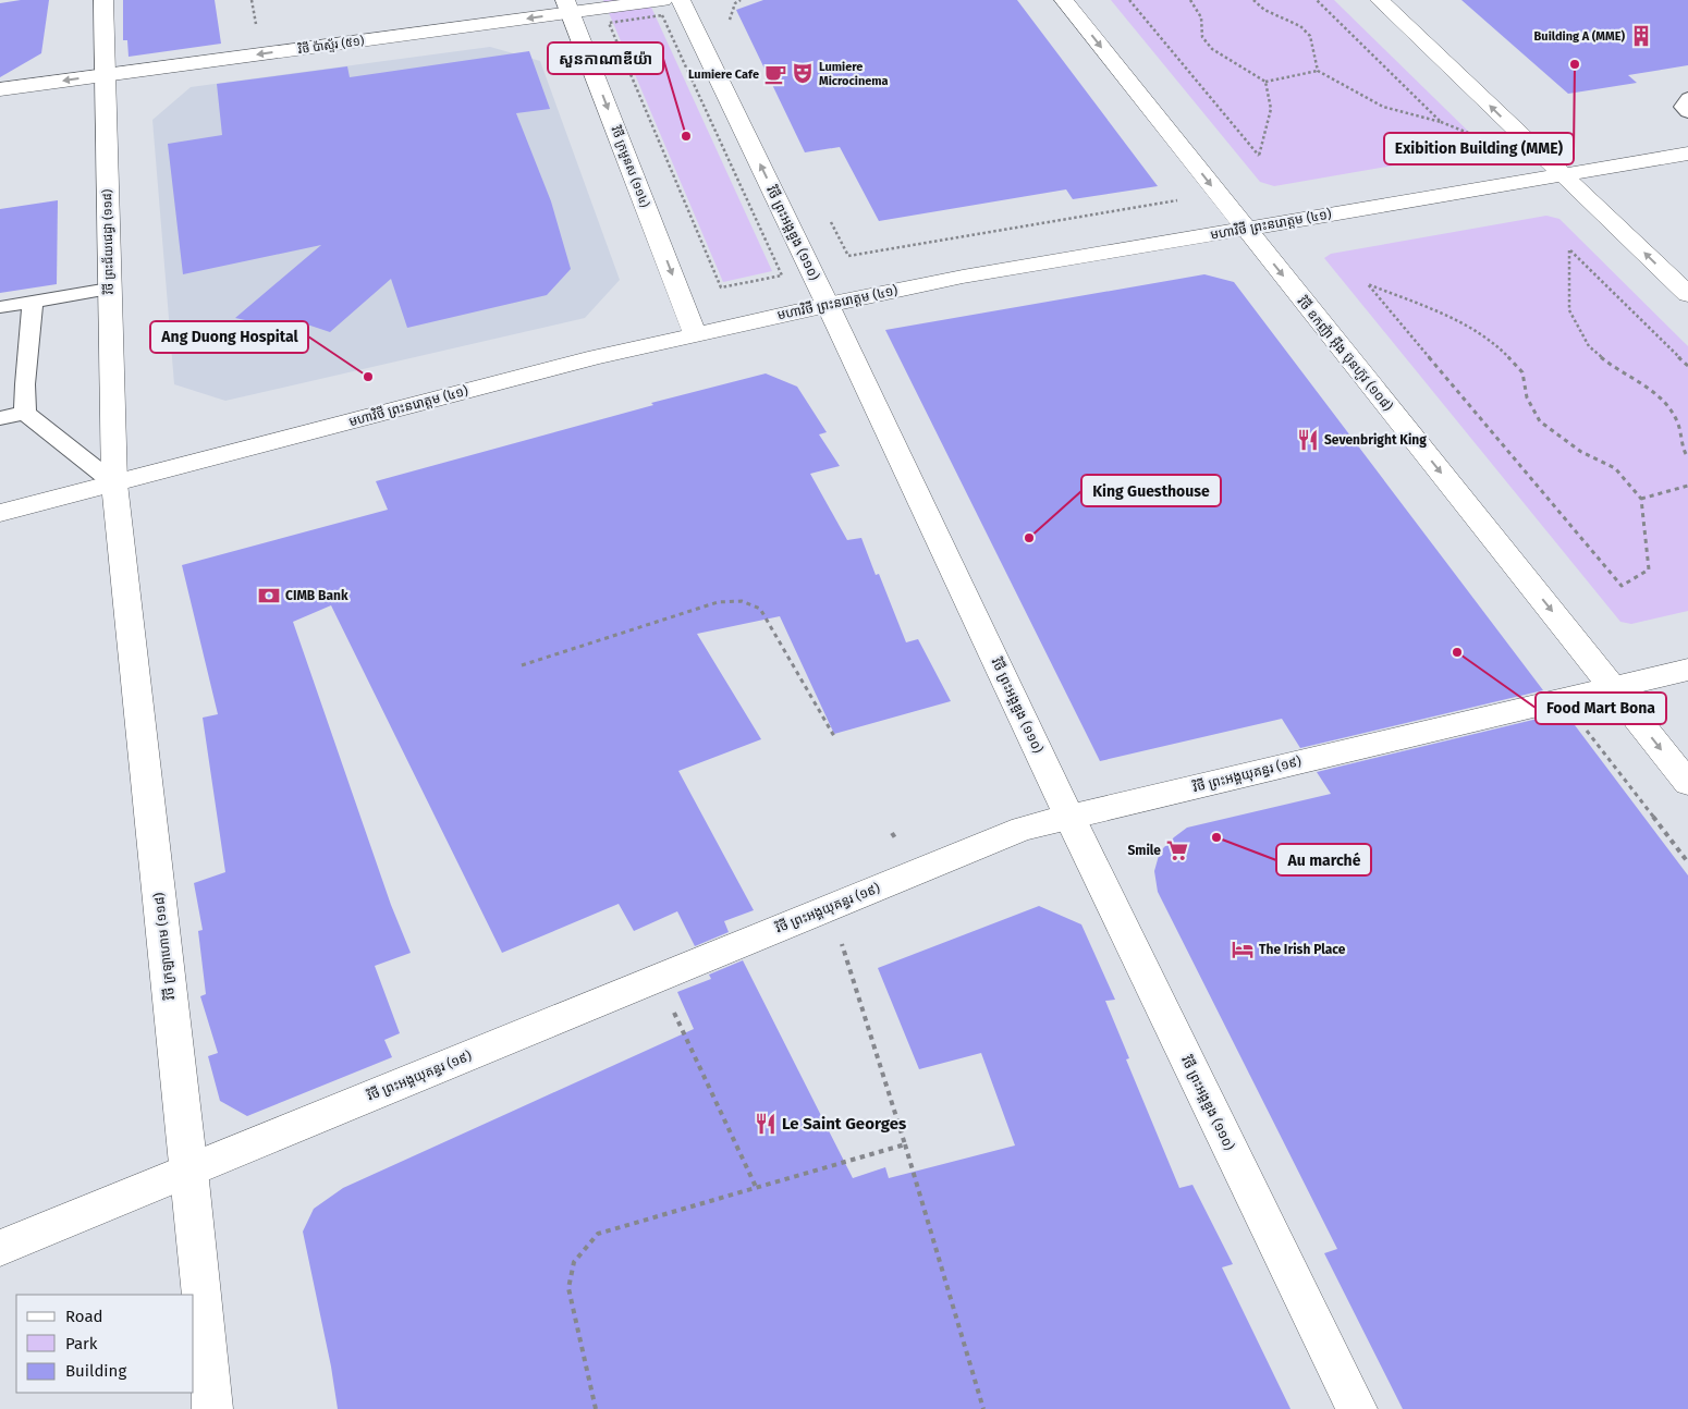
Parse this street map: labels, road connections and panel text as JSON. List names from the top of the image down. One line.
{"streets":{"street":["វិថី ប៉ាស្ទ័រ (៥១)","វិថី ក្រមួនស (១១៤)","មហាវិថី ព្រះនរោត្តម (៤១)","វិថី ព្រះអង្គឌួង (១១០)","វិថី ព្រះជ័យជេដ្ធា (១១៨)","វិថី ឧកញ៉ា អ៊ីង ប៊ុនហ៊ូវ (១០៨)","វិថី ព្រះអង្គយុគន្ធរ (១៩)","វិថី ក្រឡាហោម (១១៨)"]},"crossings":[["វិថី ប៉ាស្ទ័រ (៥១)","វិថី ក្រមួនស (១១៤)"],["វិថី ប៉ាស្ទ័រ (៥១)","វិថី ព្រះជ័យជេដ្ធា (១១៨)"],["វិថី ក្រមួនស (១១៤)","មហាវិថី ព្រះនរោត្តម (៤១)"],["មហាវិថី ព្រះនរោត្តម (៤១)","វិថី ព្រះអង្គឌួង (១១០)"],["មហាវិថី ព្រះនរោត្តម (៤១)","វិថី ព្រះជ័យជេដ្ធា (១១៨)"],["មហាវិថី ព្រះនរោត្តម (៤១)","វិថី ឧកញ៉ា អ៊ីង ប៊ុនហ៊ូវ (១០៨)"],["មហាវិថី ព្រះនរោត្តម (៤១)","វិថី ក្រឡាហោម (១១៨)"],["វិថី ព្រះអង្គឌួង (១១០)","វិថី ព្រះអង្គយុគន្ធរ (១៩)"],["វិថី ព្រះជ័យជេដ្ធា (១១៨)","វិថី ក្រឡាហោម (១១៨)"],["វិថី ឧកញ៉ា អ៊ីង ប៊ុនហ៊ូវ (១០៨)","វិថី ព្រះអង្គយុគន្ធរ (១៩)"],["វិថី ព្រះអង្គយុគន្ធរ (១៩)","វិថី ក្រឡាហោម (១១៨)"]],"one_way":["វិថី ប៉ាស្ទ័រ (៥១)","វិថី ក្រមួនស (១១៤)","វិថី ឧកញ៉ា អ៊ីង ប៊ុនហ៊ូវ (១០៨)"],"places":{"building":["Building A (MME)"],"other":["Exibition Building (MME)","សួនកាណាឌីយ៉ា","Ang Duong Hospital","King Guesthouse","Food Mart Bona","Au marché"],"theatre":["Lumiere Microcinema"],"cafe":["Lumiere Cafe"],"restaurant":["Sevenbright King","Le Saint Georges"],"bank":["CIMB Bank"],"supermarket":["Smile"],"hotel":["The Irish Place"]},"legend":["Road","Park","Building"]}
